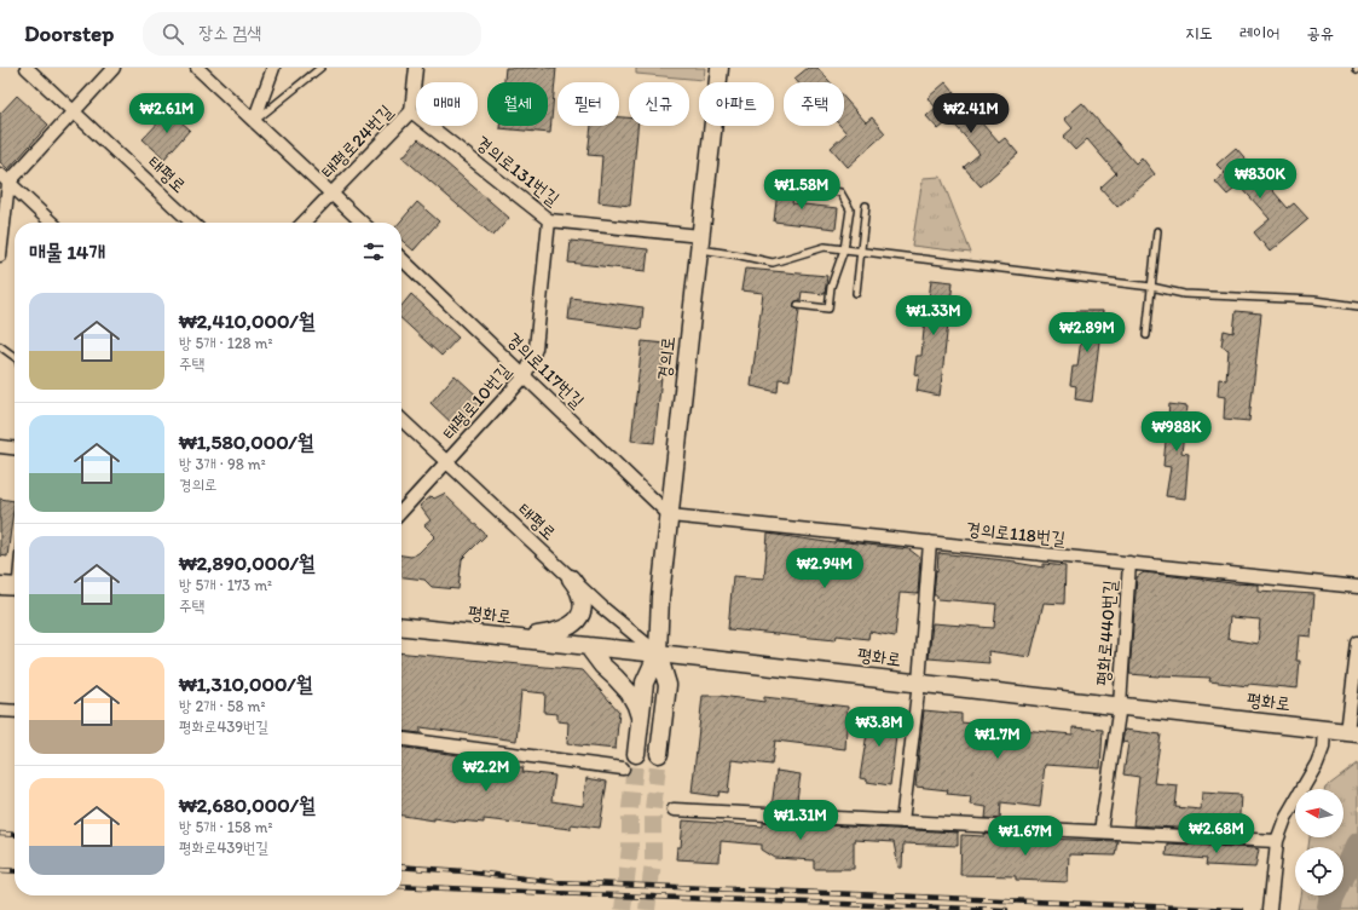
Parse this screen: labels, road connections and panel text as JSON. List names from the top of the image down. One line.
{"streets":{"main road":["경의로","평화로"],"street":["태평로24번길","경의로131번길","태평로","경의로117번길","태평로10번길","경의로118번길","평화로440번길"]},"crossings":[["태평로24번길","경의로131번길"],["경의로131번길","경의로"],["경의로131번길","태평로10번길"],["태평로","경의로"],["태평로","태평로10번길"],["태평로","평화로"],["경의로","경의로117번길"],["경의로","경의로118번길"],["경의로","평화로"],["경의로117번길","태평로10번길"],["경의로117번길","경의로118번길"],["경의로118번길","평화로440번길"],["평화로","평화로440번길"]],"north":"left","page":{"header":"Doorstep","search":"장소 검색","nav":["지도","레이어","공유"],"chip":["매매","월세","필터","신규","아파트","주택"],"price":["₩2.61M","₩2.41M","₩830K","₩1.58M","₩1.33M","₩2.89M","₩988K","₩2.94M","₩3.8M","₩1.7M","₩2.2M","₩1.31M","₩2.68M","₩1.67M"],"heading":"매물 14개","list":[{"name":"₩2,410,000/월","note":"방 5개 · 128 m² · 주택"},{"name":"₩1,580,000/월","note":"방 3개 · 98 m² · 경의로"},{"name":"₩2,890,000/월","note":"방 5개 · 173 m² · 주택"},{"name":"₩1,310,000/월","note":"방 2개 · 58 m² · 평화로439번길"},{"name":"₩2,680,000/월","note":"방 5개 · 158 m² · 평화로439번길"}]}}
